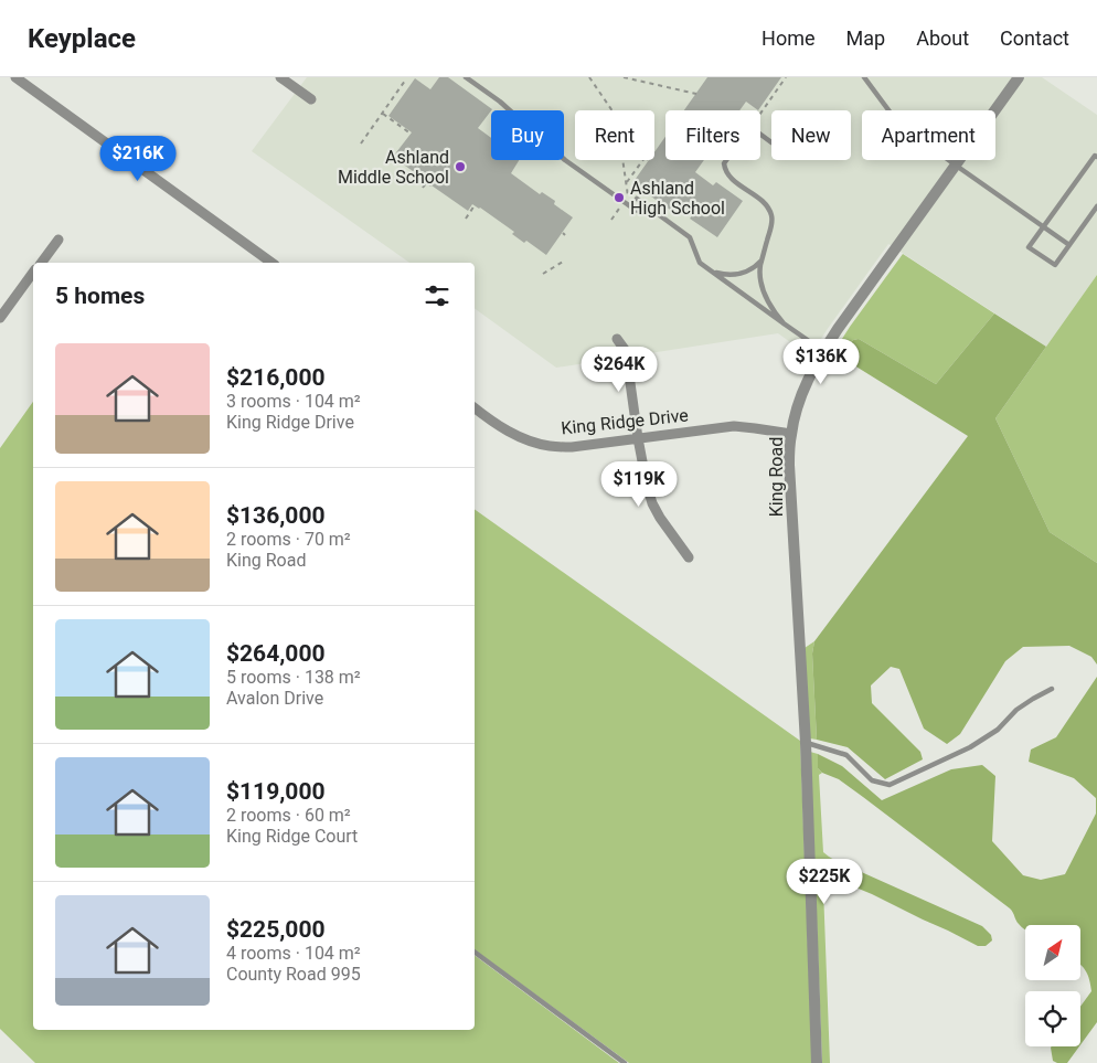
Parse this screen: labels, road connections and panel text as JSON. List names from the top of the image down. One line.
{"streets":{"street":["King Ridge Drive","King Road"]},"crossings":[["King Ridge Drive","King Road"]],"places":["Ashland Middle School","Ashland High School"],"north":"top right","page":{"header":"Keyplace","nav":["Home","Map","About","Contact"],"chip":["Buy","Rent","Filters","New","Apartment"],"price":["$216K","$136K","$264K","$119K","$225K"],"heading":"5 homes","list":[{"name":"$216,000","note":"3 rooms · 104 m² · King Ridge Drive"},{"name":"$136,000","note":"2 rooms · 70 m² · King Road"},{"name":"$264,000","note":"5 rooms · 138 m² · Avalon Drive"},{"name":"$119,000","note":"2 rooms · 60 m² · King Ridge Court"},{"name":"$225,000","note":"4 rooms · 104 m² · County Road 995"}]}}
